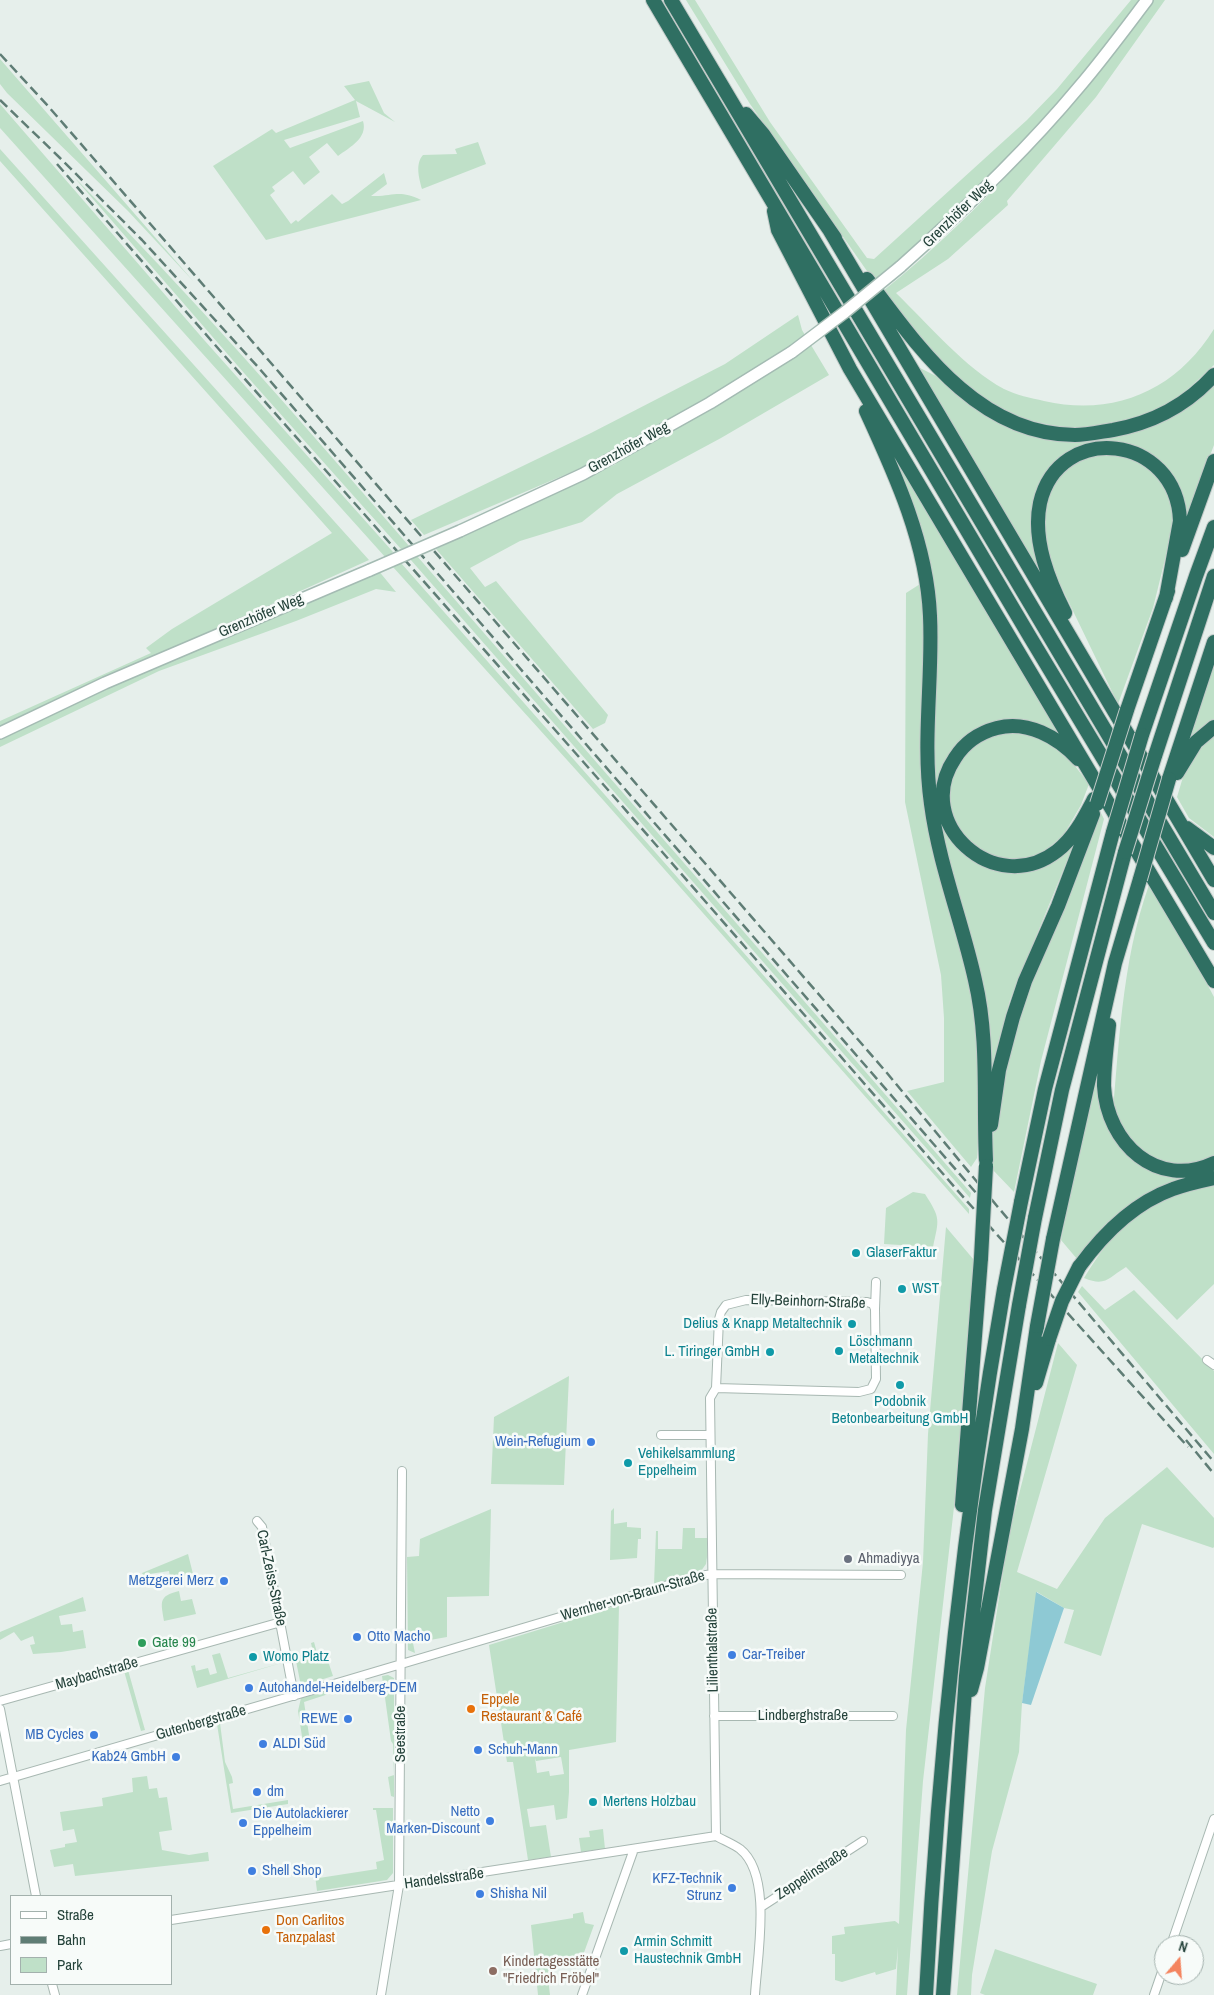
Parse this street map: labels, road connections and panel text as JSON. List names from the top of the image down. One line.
{"streets":{"main road":["Grenzhöfer Weg"],"street":["Elly-Beinhorn-Straße","Carl-Zeiss-Straße","Wernher-von-Braun-Straße","Lilienthalstraße","Maybachstraße","Lindberghstraße","Gutenbergstraße","Seestraße","Zeppelinstraße","Handelsstraße"]},"crossings":[["Elly-Beinhorn-Straße","Lilienthalstraße"],["Carl-Zeiss-Straße","Maybachstraße"],["Carl-Zeiss-Straße","Gutenbergstraße"],["Wernher-von-Braun-Straße","Lilienthalstraße"],["Wernher-von-Braun-Straße","Gutenbergstraße"],["Wernher-von-Braun-Straße","Seestraße"],["Lilienthalstraße","Lindberghstraße"],["Lilienthalstraße","Handelsstraße"],["Gutenbergstraße","Seestraße"],["Seestraße","Handelsstraße"]],"places":["GlaserFaktur","WST","Delius & Knapp Metaltechnik","Löschmann Metaltechnik","L. Tiringer GmbH","Podobnik Betonbearbeitung GmbH","Wein-Refugium","Vehikelsammlung Eppelheim","Ahmadiyya","Metzgerei Merz","Otto Macho","Gate 99","Car-Treiber","Womo Platz","Autohandel-Heidelberg-DEM","Eppele Restaurant & Café","REWE","MB Cycles","ALDI Süd","Schuh-Mann","Kab24 GmbH","dm","Mertens Holzbau","Netto Marken-Discount","Die Autolackierer Eppelheim","Shell Shop","KFZ-Technik Strunz","Shisha Nil","Don Carlitos Tanzpalast","Armin Schmitt Haustechnik GmbH","Kindertagesstätte \"Friedrich Fröbel\""],"legend":["Straße","Bahn","Park"],"north":"top"}
